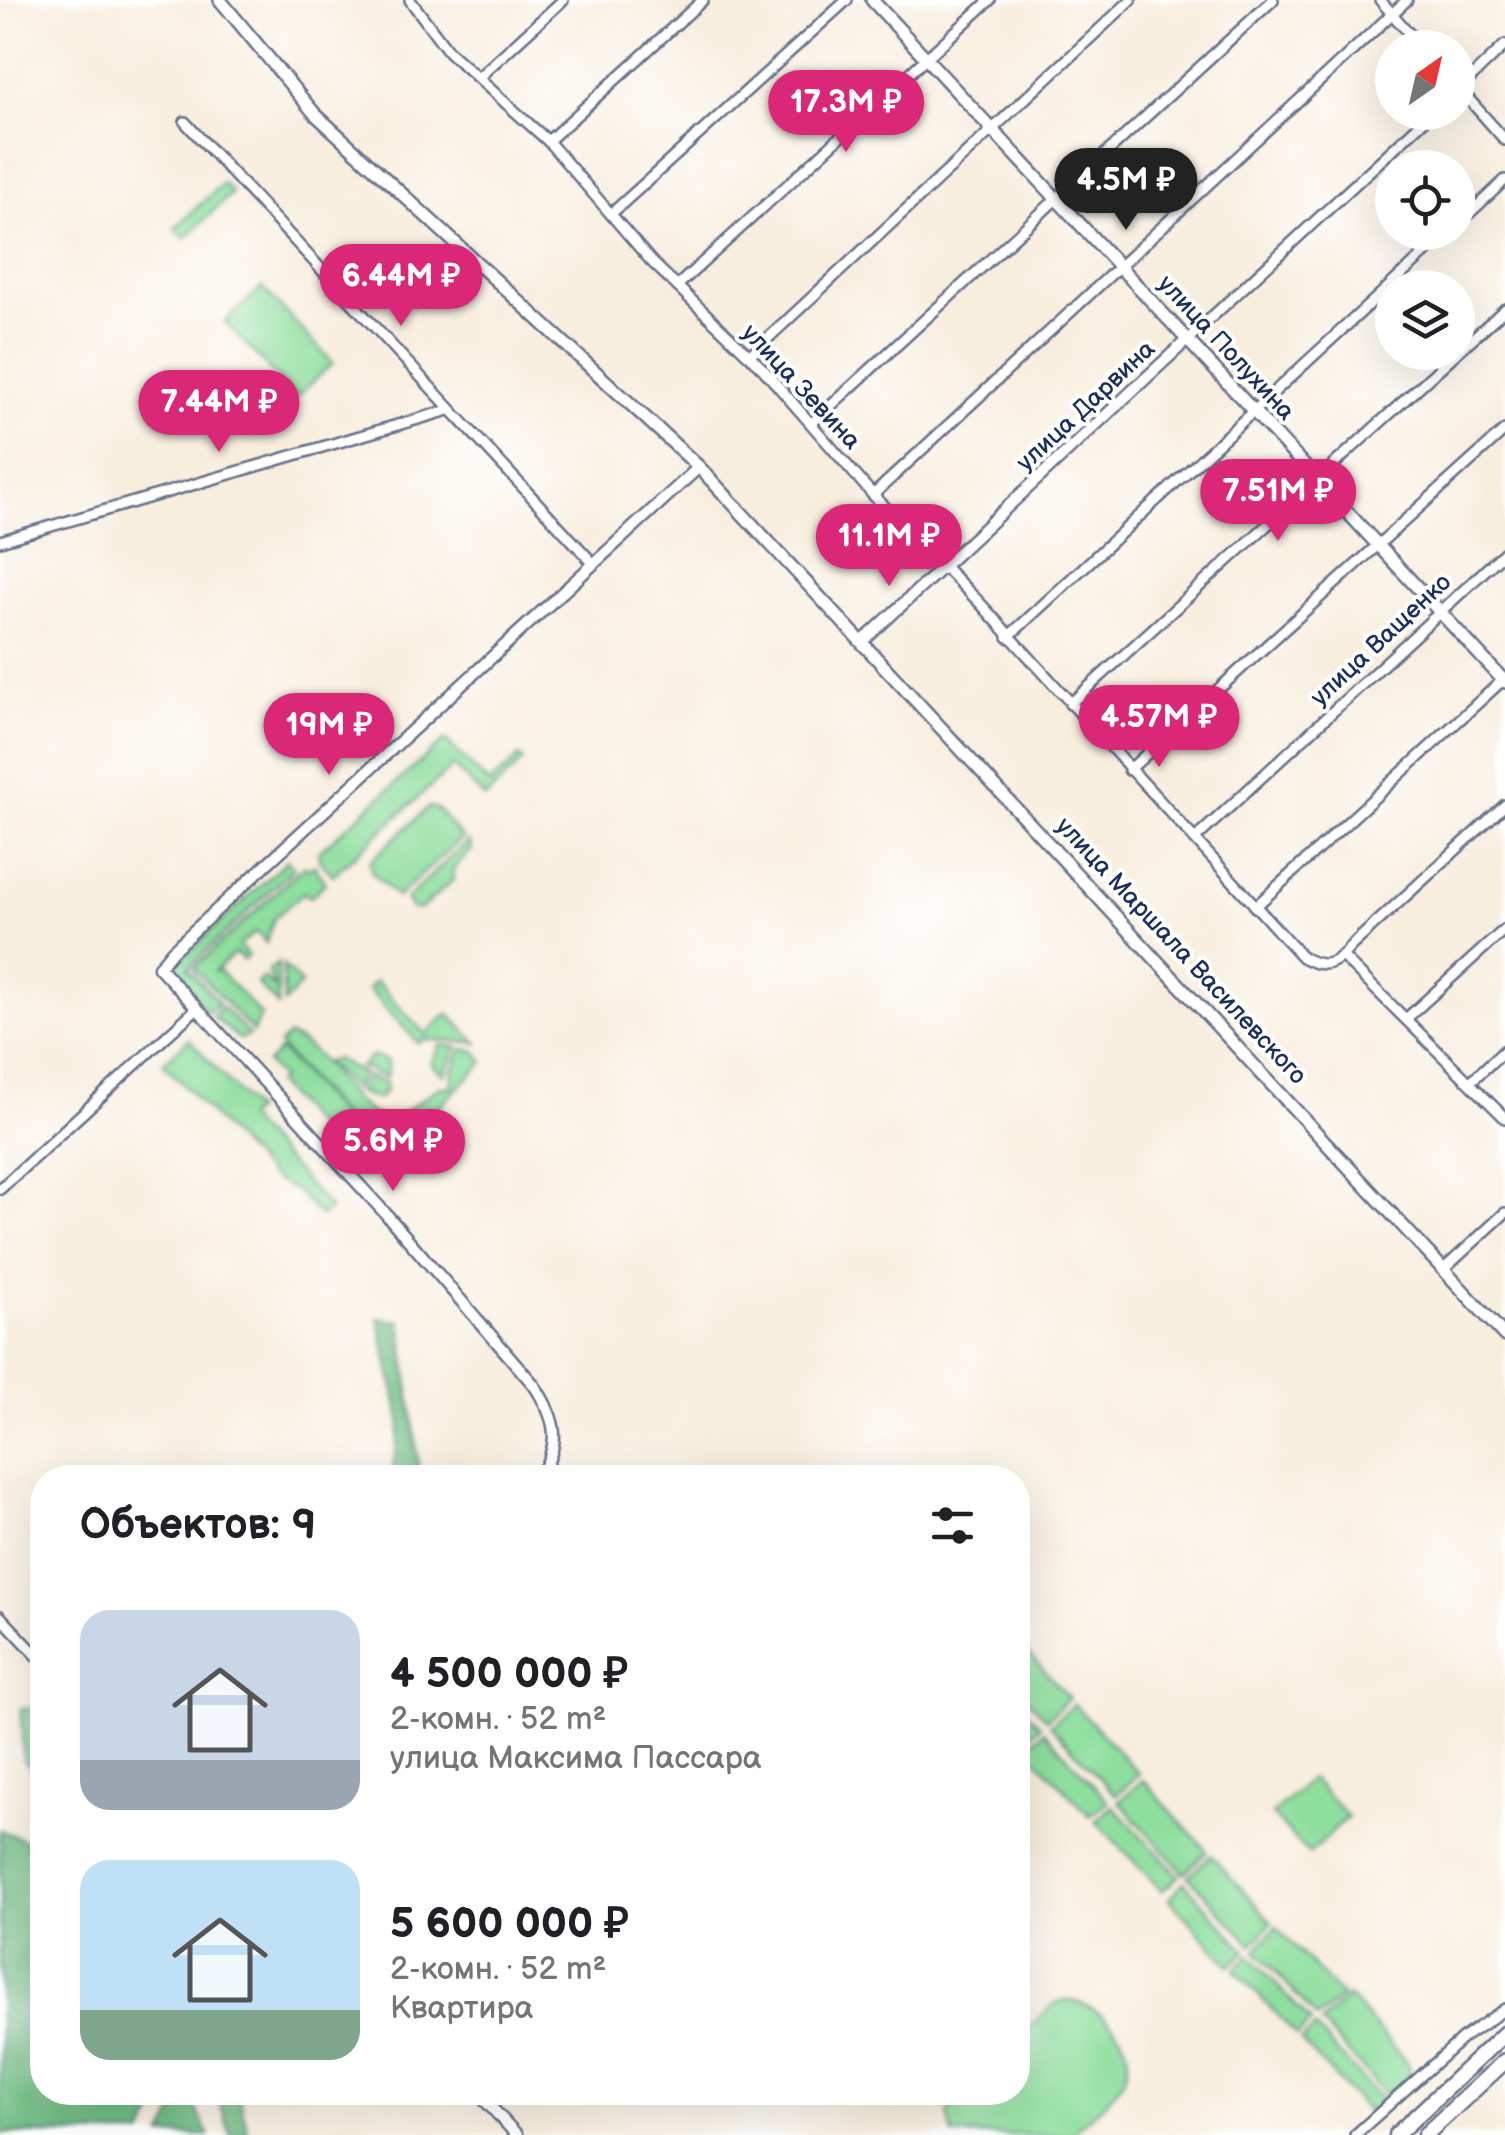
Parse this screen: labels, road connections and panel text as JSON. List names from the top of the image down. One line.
{"streets":{"main road":["улица Полухина","улица Маршала Василевского"],"street":["улица Зевина","улица Дарвина","улица Ващенко"]},"crossings":[["улица Полухина","улица Дарвина"],["улица Полухина","улица Ващенко"],["улица Зевина","улица Дарвина"],["улица Зевина","улица Ващенко"],["улица Дарвина","улица Маршала Василевского"]],"north":"top right","page":{"price":["17.3M ₽","4.5M ₽","6.44M ₽","7.44M ₽","7.51M ₽","11.1M ₽","4.57M ₽","19M ₽","5.6M ₽"],"heading":"Объектов: 9","list":[{"name":"4 500 000 ₽","note":"2-комн. · 52 m² · улица Максима Пассара"},{"name":"5 600 000 ₽","note":"2-комн. · 52 m² · Квартира"}]}}
